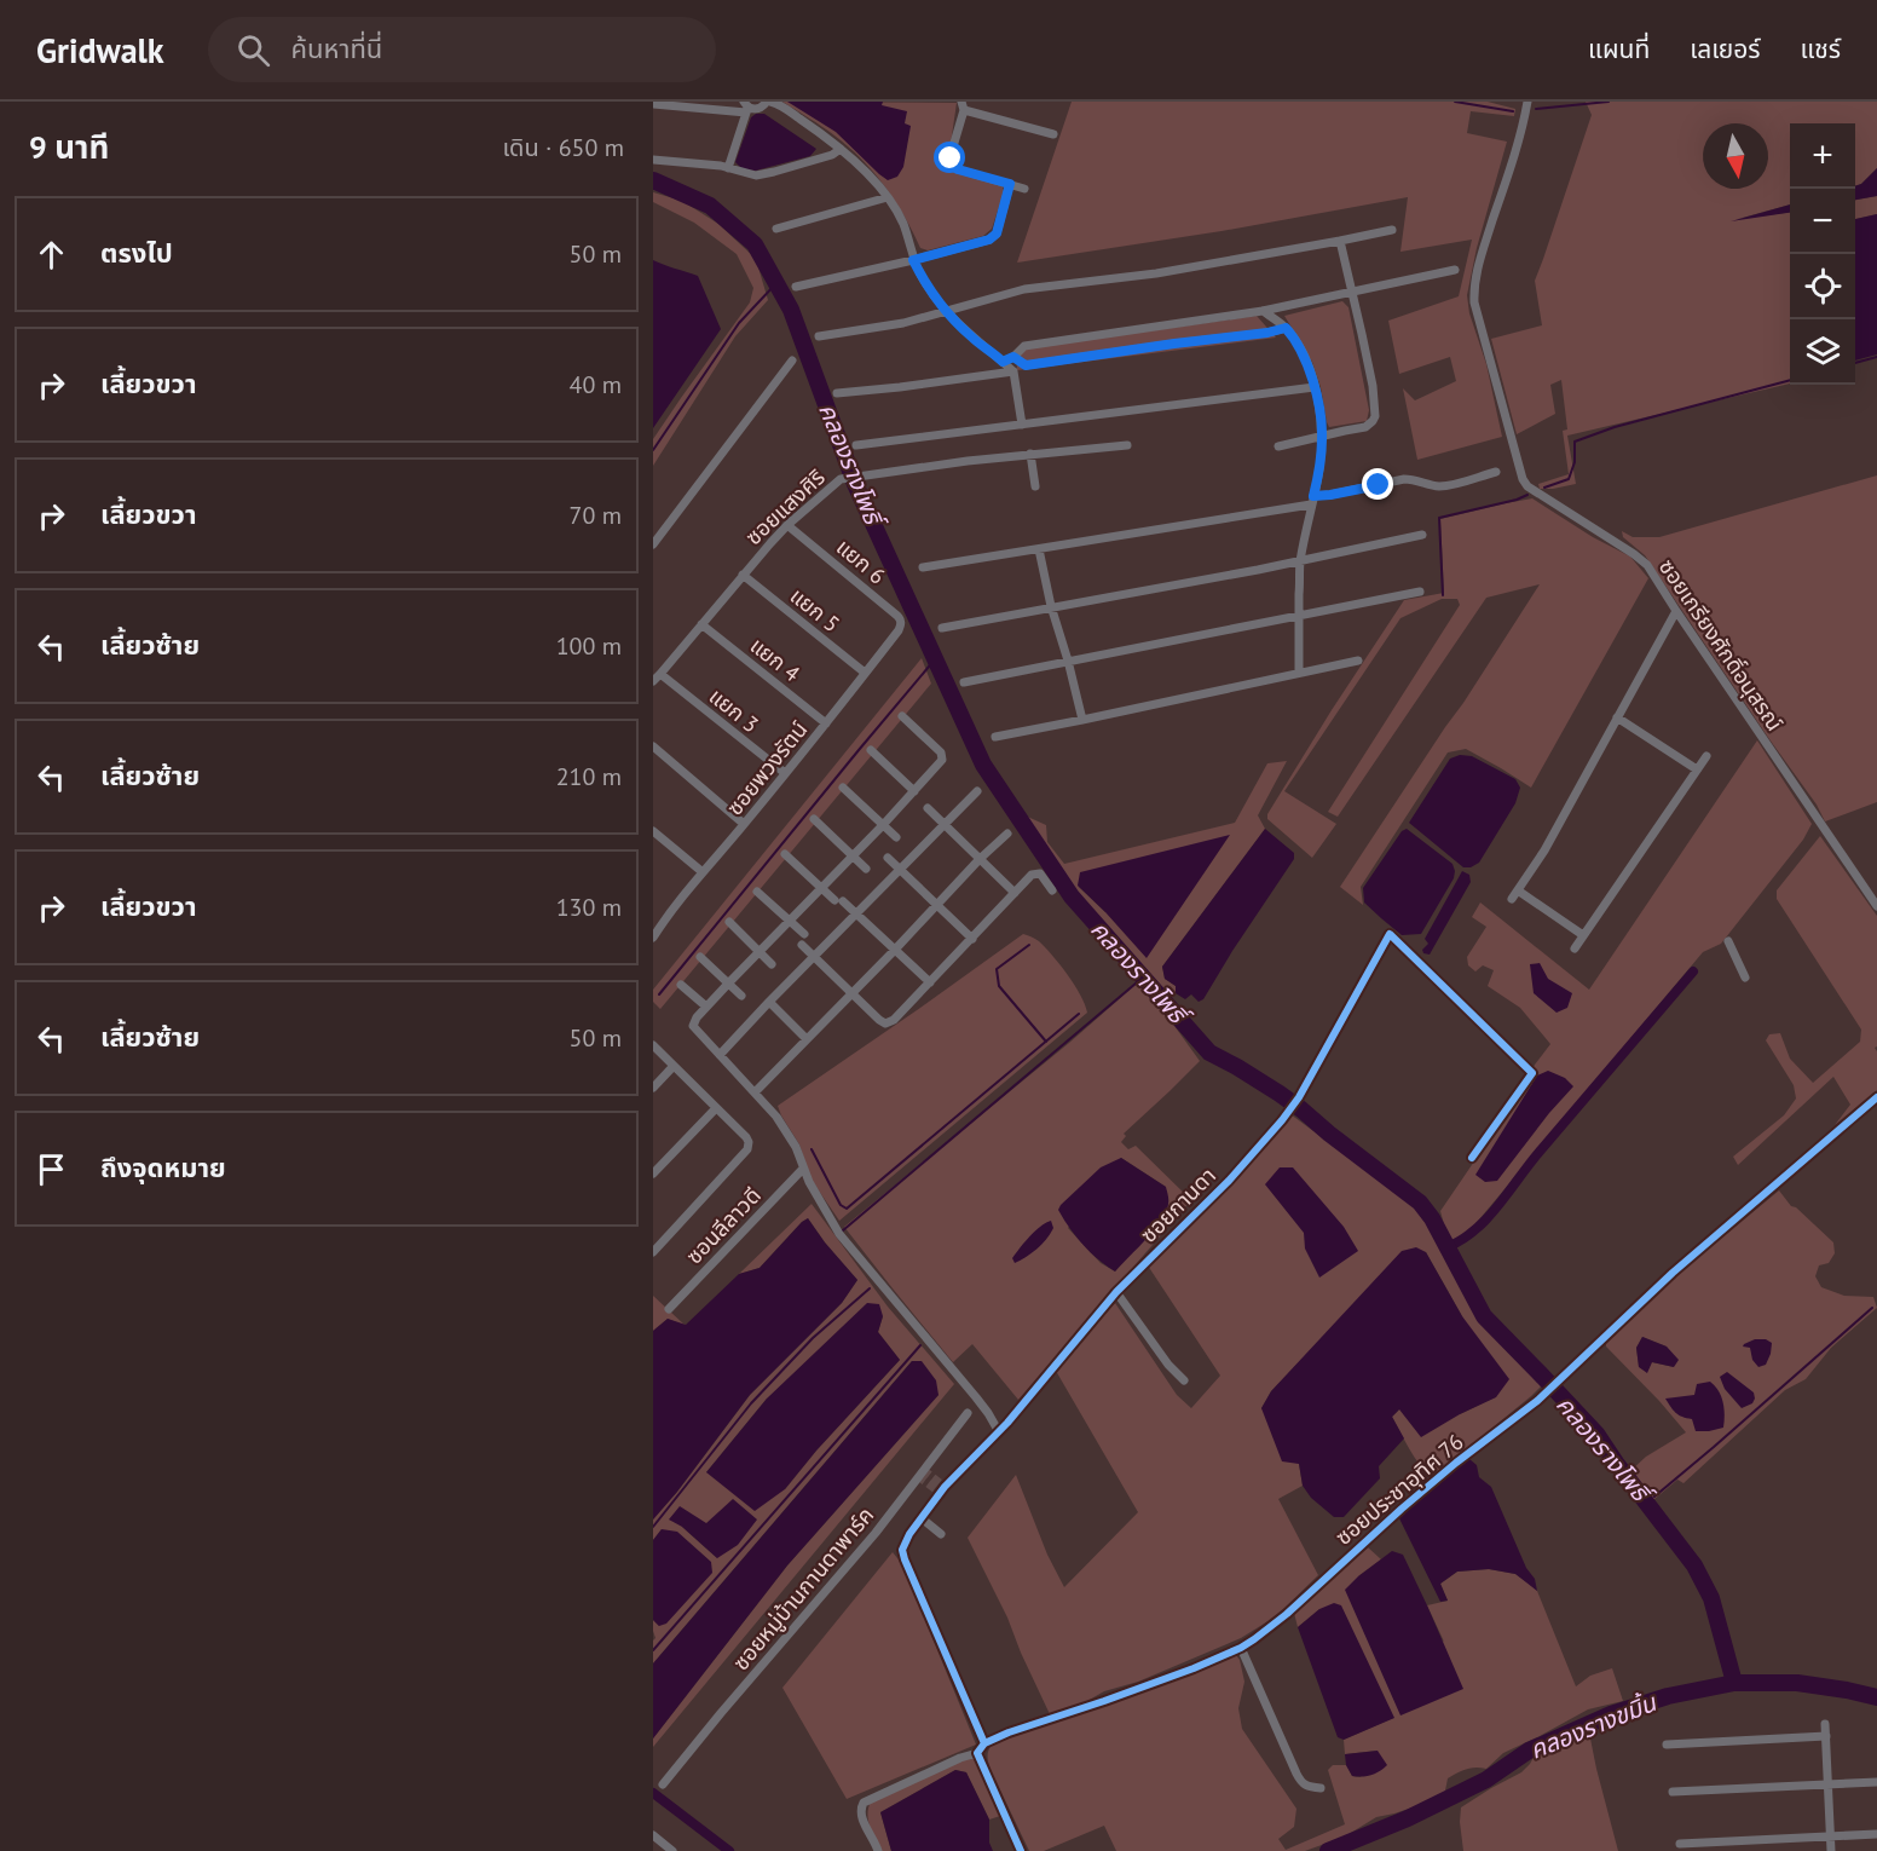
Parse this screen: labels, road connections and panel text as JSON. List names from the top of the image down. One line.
{"streets":{"street":["ซอยแสงศิริ","แยก 6","แยก 5","ซอยเกรียงศักดิ์อนุสรณ์","แยก 4","แยก 3","ซอยพวงรัตน์","ซอยกานดา","ซอนลีลาวดี","ซอยประชาอุทิศ 76","ซอยหมู่บ้านกานดาพาร์ค"]},"crossings":[["ซอยแสงศิริ","แยก 6"],["ซอยแสงศิริ","แยก 5"],["ซอยแสงศิริ","แยก 4"],["ซอยแสงศิริ","แยก 3"],["แยก 6","ซอยพวงรัตน์"],["แยก 5","ซอยพวงรัตน์"],["แยก 4","ซอยพวงรัตน์"],["แยก 3","ซอยพวงรัตน์"],["ซอยกานดา","ซอยประชาอุทิศ 76"]],"water":["คลองรางโพธิ์","คลองรางขมิ้น"],"north":"bottom","page":{"header":"Gridwalk","search":"ค้นหาที่นี่","nav":["แผนที่","เลเยอร์","แชร์"],"heading":["9 นาที","เดิน · 650 m"],"map_buttons":["+","−"],"list":[["ตรงไป","50 m"],["เลี้ยวขวา","40 m"],["เลี้ยวขวา","70 m"],["เลี้ยวซ้าย","100 m"],["เลี้ยวซ้าย","210 m"],["เลี้ยวขวา","130 m"],["เลี้ยวซ้าย","50 m"],"ถึงจุดหมาย"]}}
